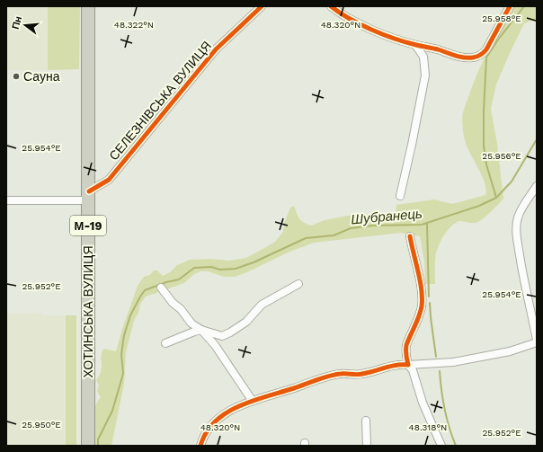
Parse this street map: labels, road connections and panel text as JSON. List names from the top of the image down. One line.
{"streets":{"highway":["М-19","ХОТИНСЬКА ВУЛИЦЯ"],"street":["СЕЛЕЗНІВСЬКА ВУЛИЦЯ"]},"crossings":[["СЕЛЕЗНІВСЬКА ВУЛИЦЯ","ХОТИНСЬКА ВУЛИЦЯ"]],"water":["Шубранець"],"places":["Сауна"],"north":"left","coordinates":["25.958°E","48.322°N","48.320°N","25.954°E","25.956°E","25.952°E","25.950°E","48.318°N"]}
